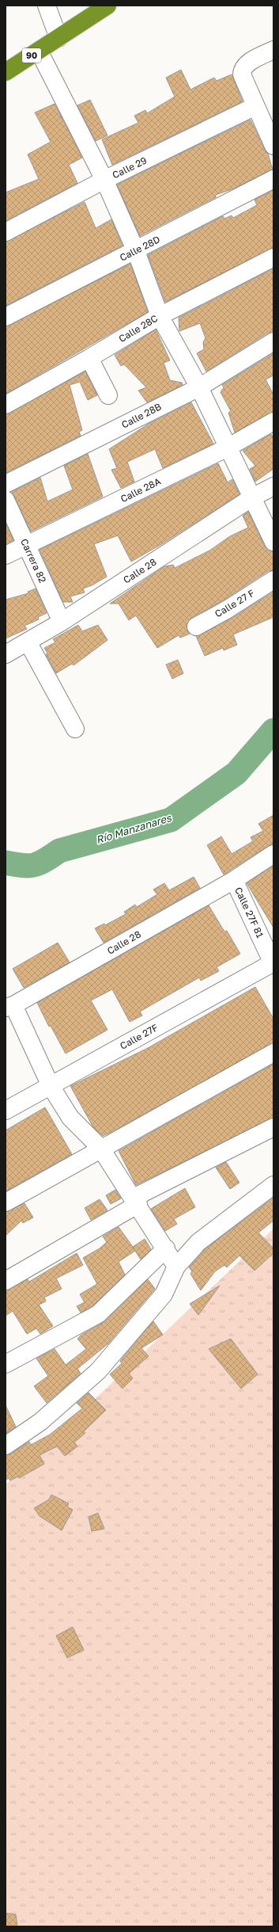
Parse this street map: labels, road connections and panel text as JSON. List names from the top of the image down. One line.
{"streets":{"highway":["90"],"street":["Calle 29","Calle 28D","Calle 28C","Calle 28B","Calle 28A","Carrera 82","Calle 28","Calle 27 F","Calle 27F 81","Calle 27F"]},"crossings":[["Calle 28A","Carrera 82"],["Carrera 82","Calle 28"],["Calle 28","Calle 27F 81"],["Calle 27F 81","Calle 27F"]],"water":["Río Manzanares"]}
